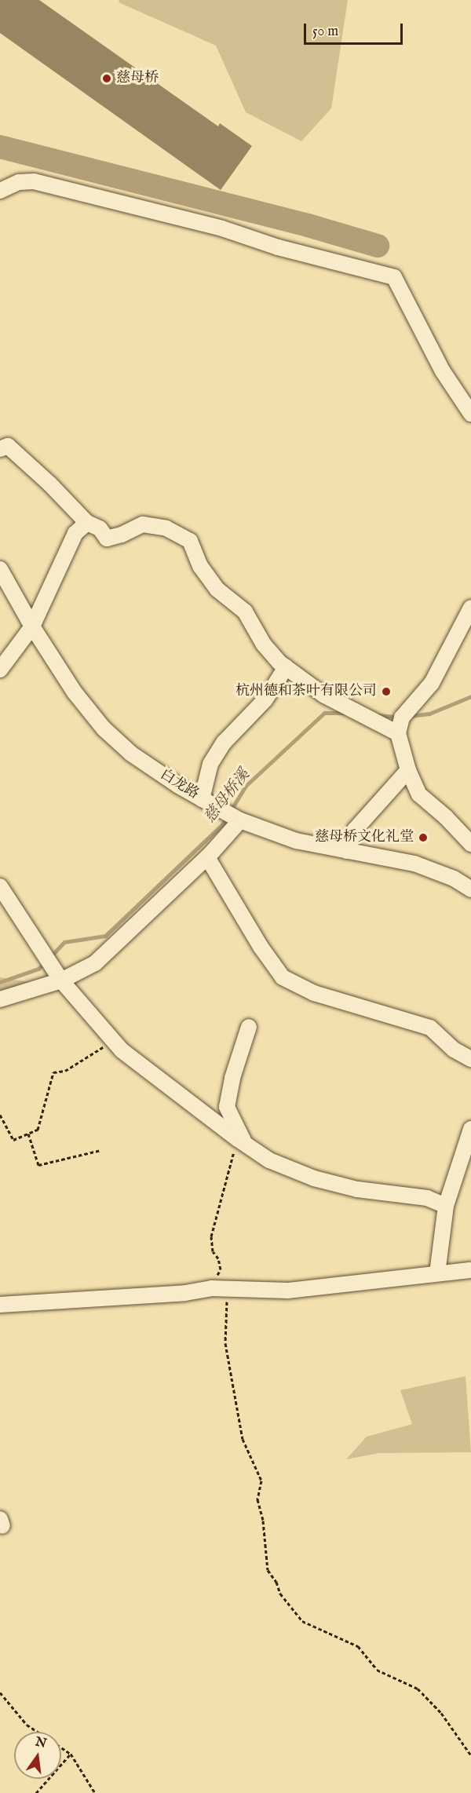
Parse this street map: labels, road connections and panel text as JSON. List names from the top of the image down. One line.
{"streets":{"street":["白龙路"]},"water":["慈母桥溪"],"places":["慈母桥","杭州德和茶叶有限公司","慈母桥文化礼堂"],"scale_bar":"50 m","north":"top"}
